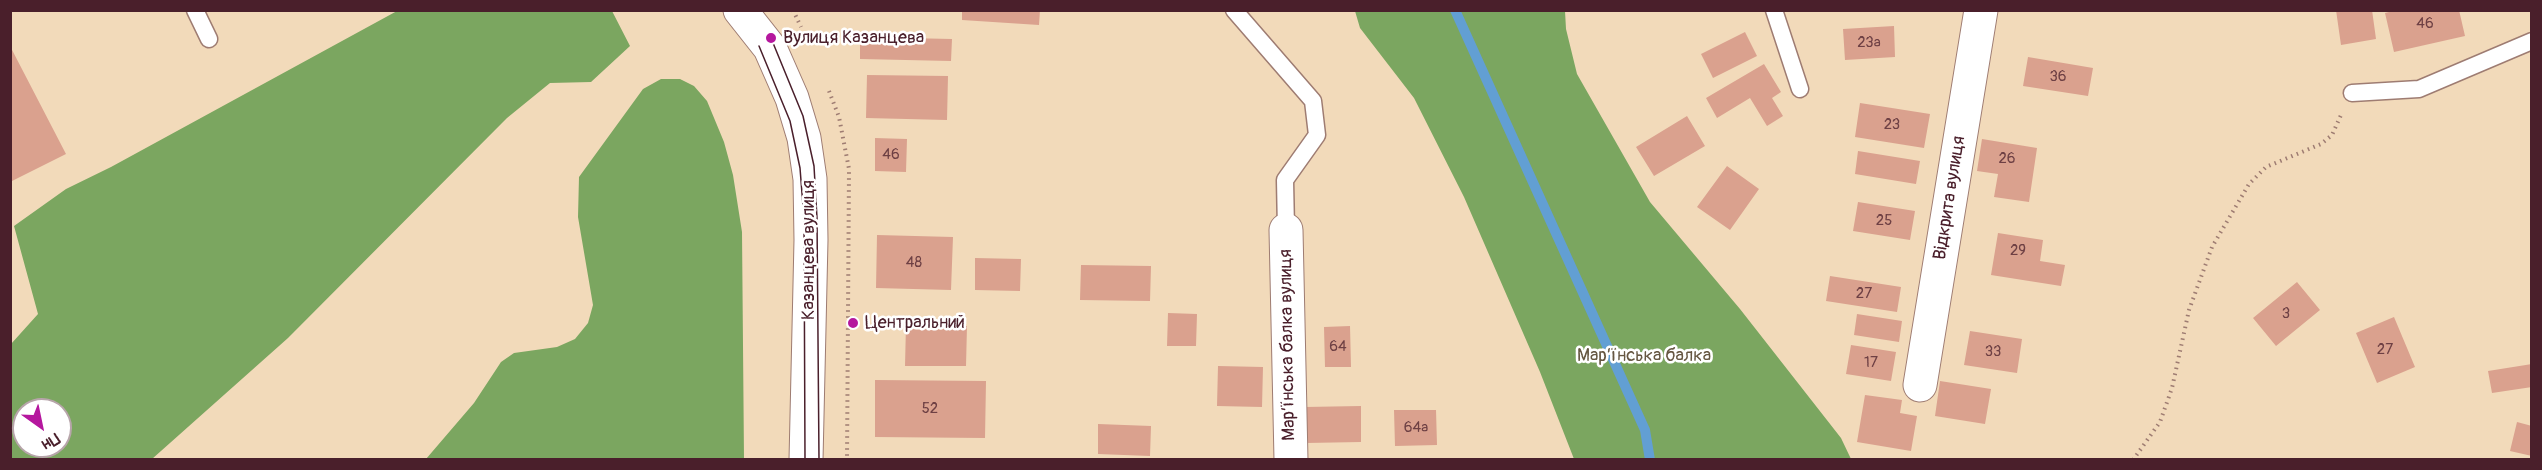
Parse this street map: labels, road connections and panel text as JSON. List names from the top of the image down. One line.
{"streets":{"street":["Відкрита вулиця","Казанцева вулиця","Мар’їнська балка вулиця"]},"parks":["Мар’їнська балка"],"places":["Вулиця Казанцева","Центральний"],"house_numbers":["46","23а","36","23","46","26","25","29","48","27","3","64","27","33","17","52","64а"],"north":"bottom right"}
